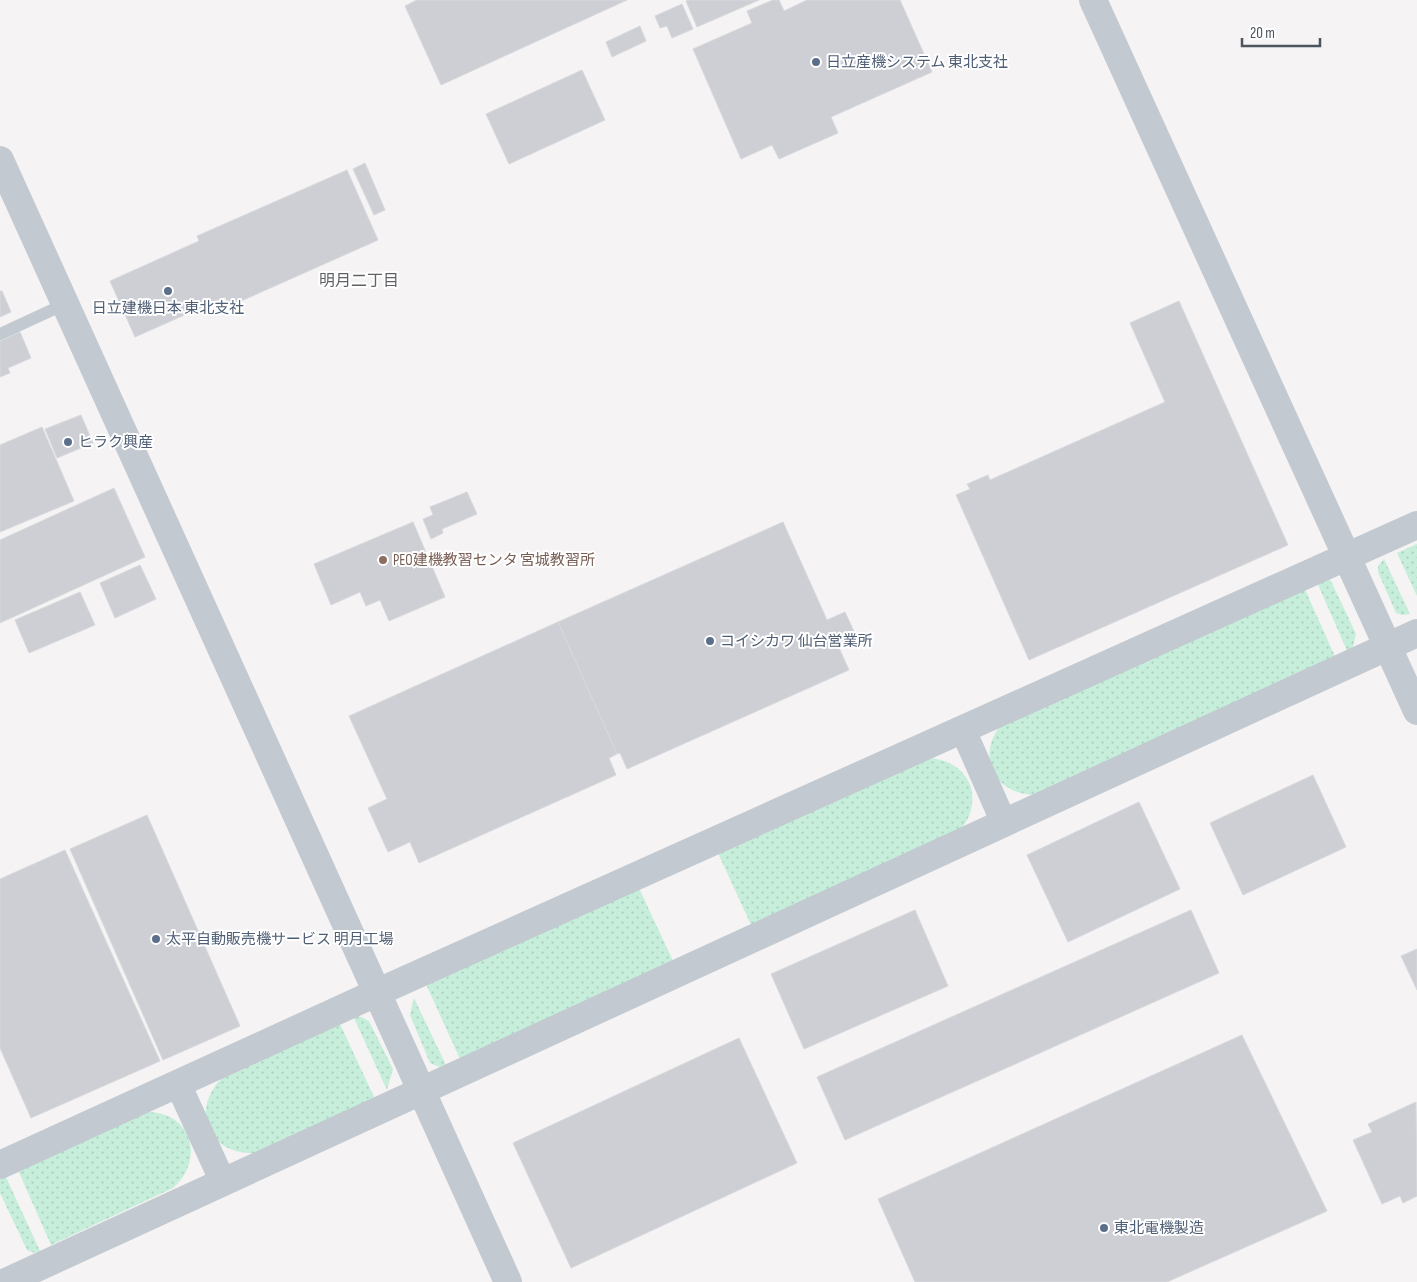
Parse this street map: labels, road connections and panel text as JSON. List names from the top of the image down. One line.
{"districts":["明月二丁目"],"places":["日立産機システム 東北支社","日立建機日本 東北支社","ヒラク興産","PEO建機教習センタ 宮城教習所","コイシカワ 仙台営業所","太平自動販売機サービス 明月工場","東北電機製造"],"scale_bar":"20 m"}
